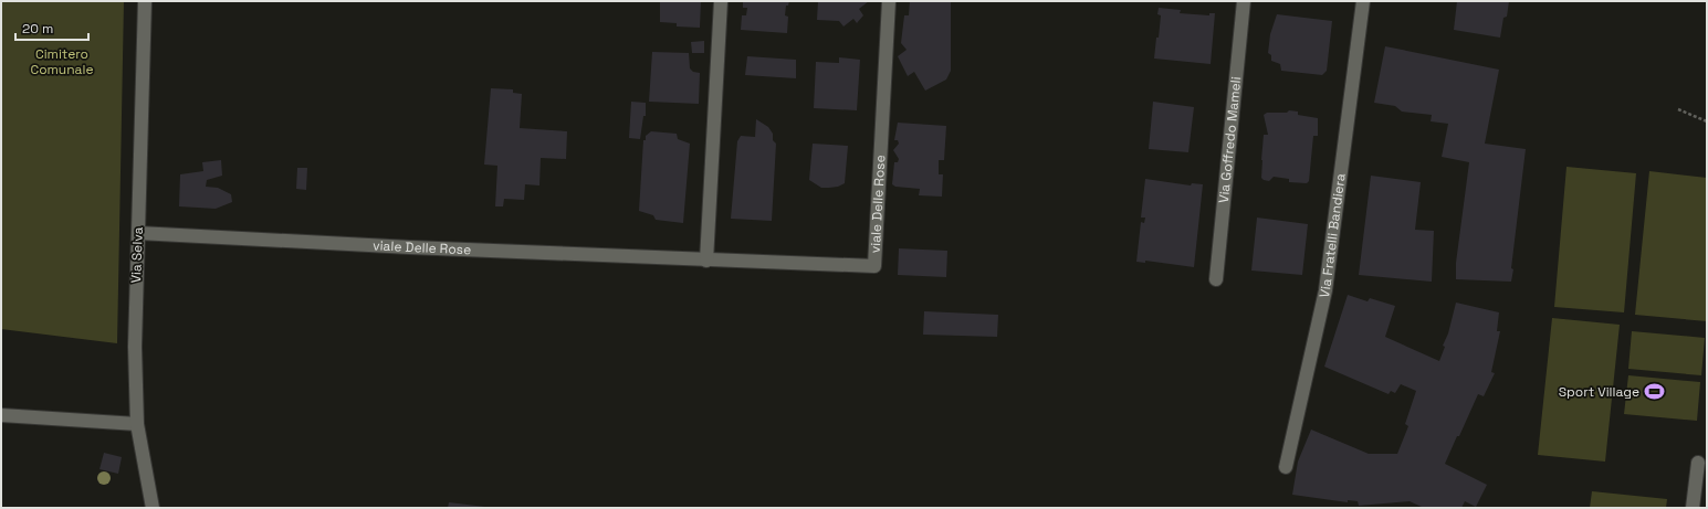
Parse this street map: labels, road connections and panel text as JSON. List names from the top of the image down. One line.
{"streets":{"street":["Via Goffredo Mameli","viale Delle Rose","Via Fratelli Bandiera","Via Selva"]},"crossings":[["viale Delle Rose","Via Selva"]],"parks":["Cimitero Comunale"],"places":{"sports":["Sport Village"]},"scale_bar":"20 m"}
